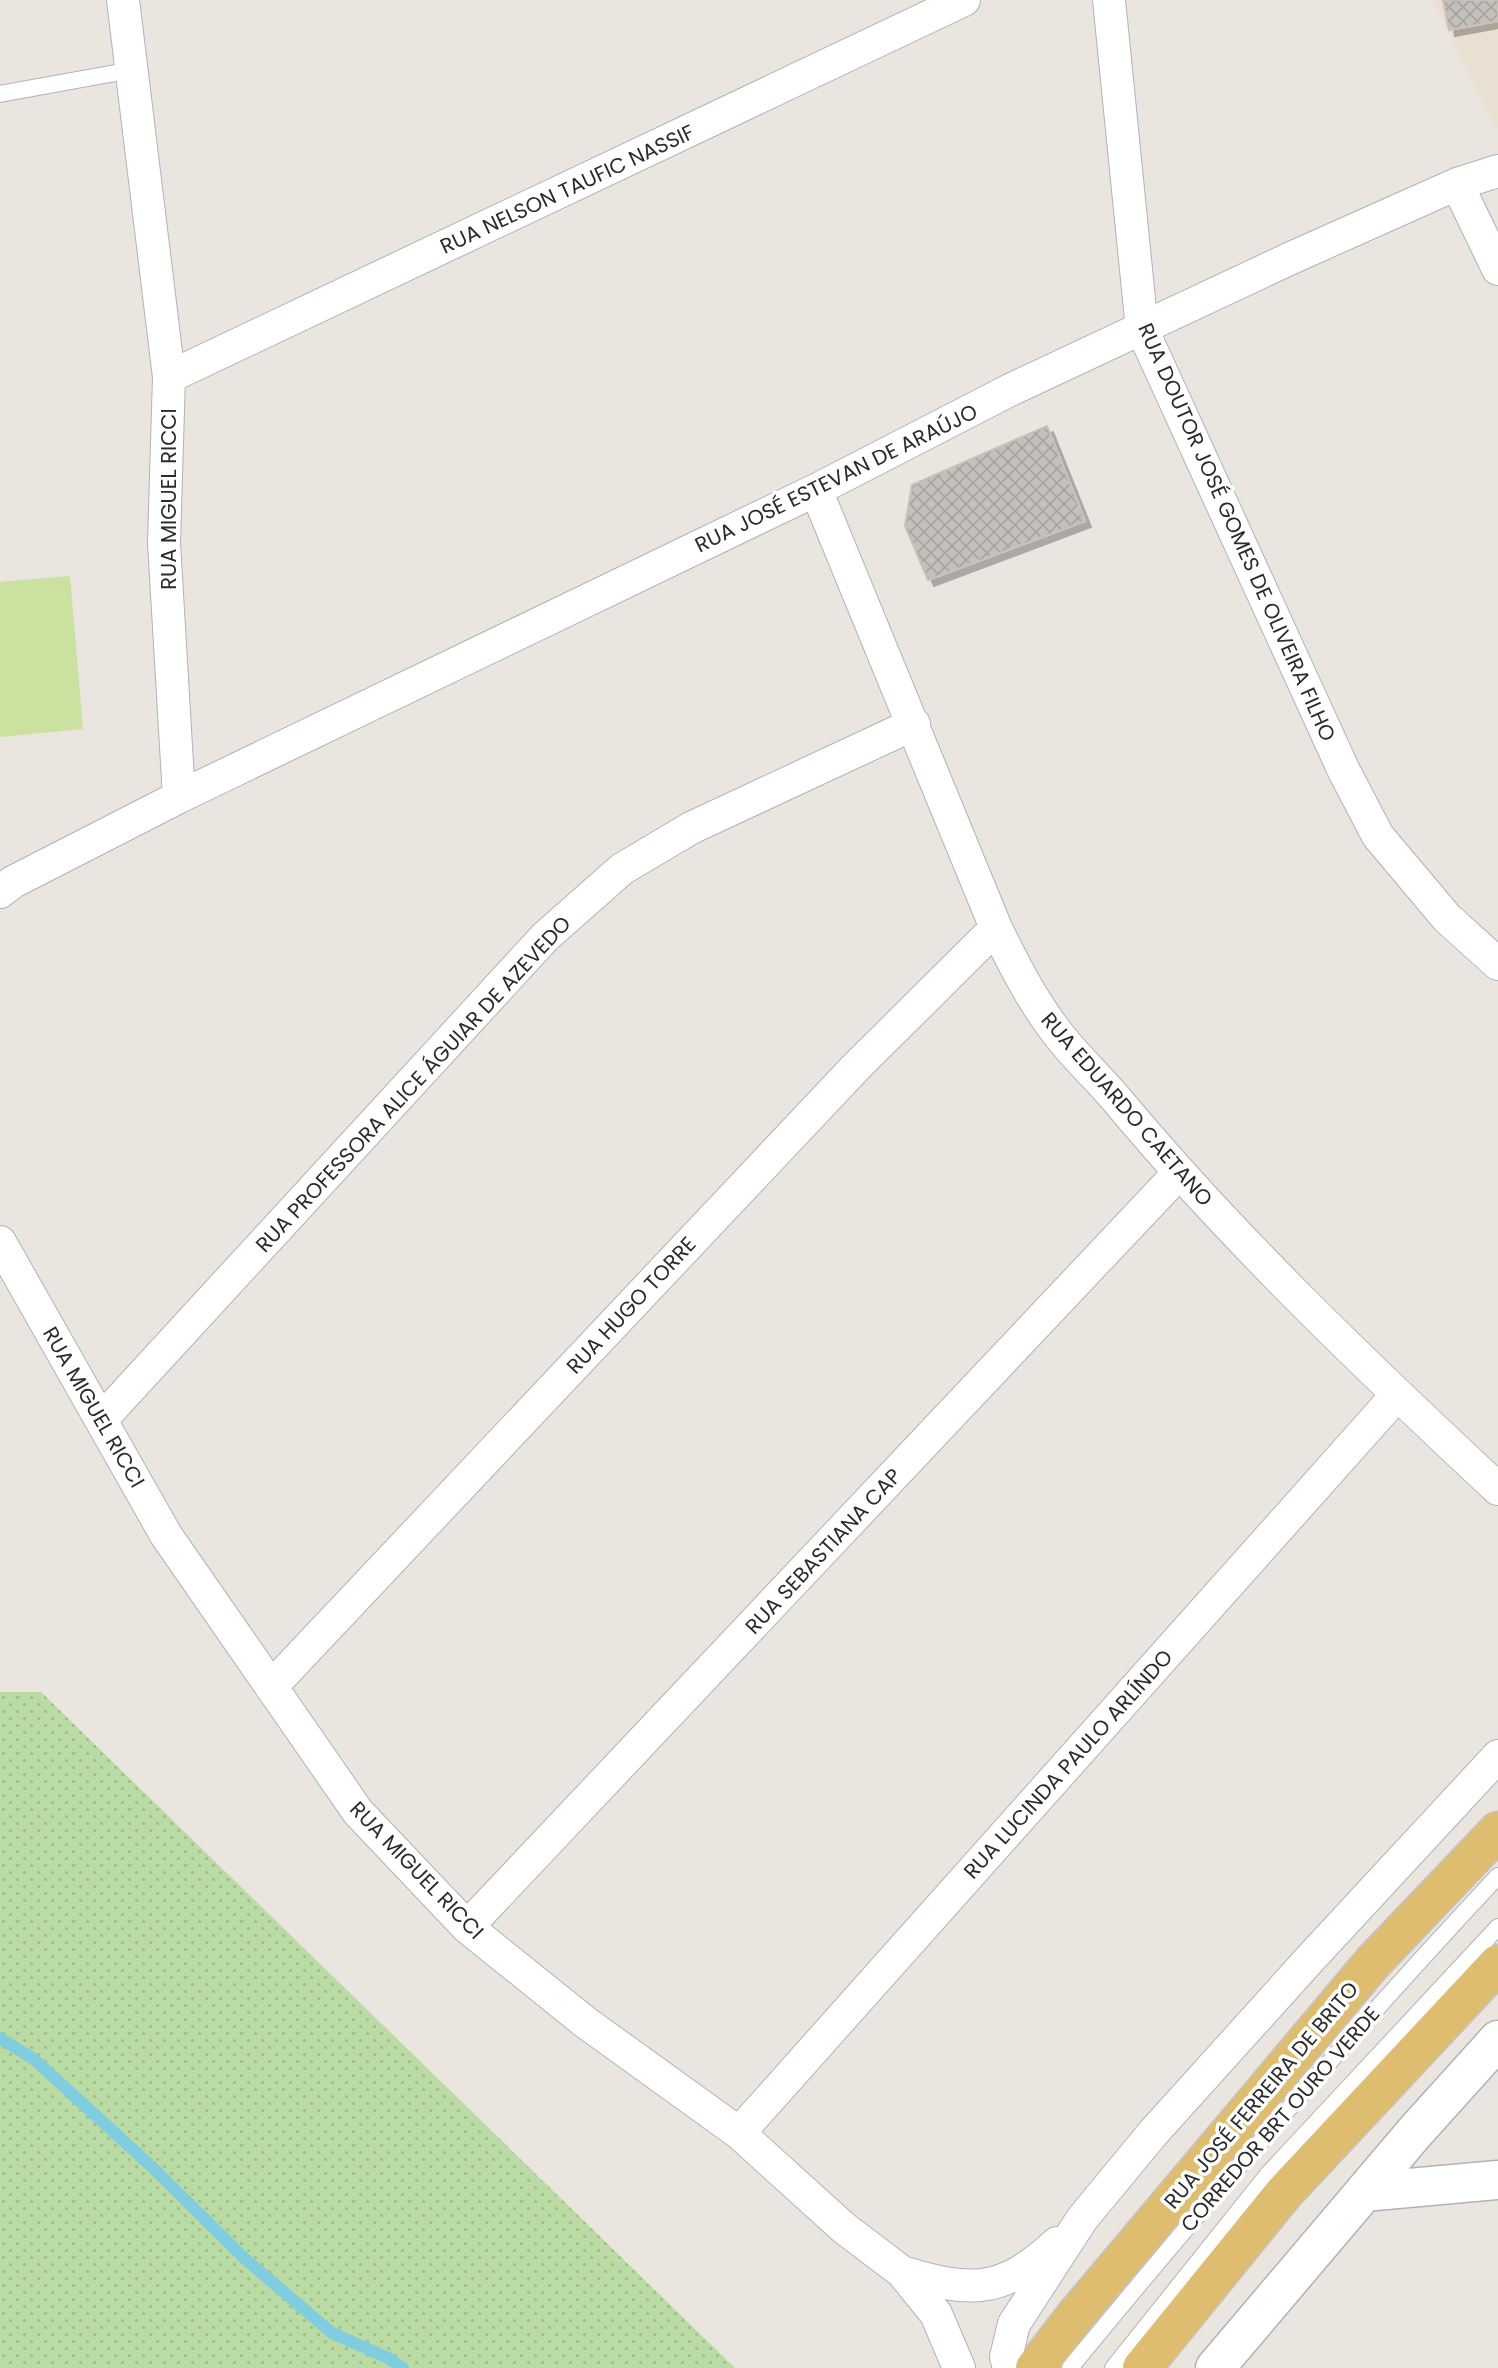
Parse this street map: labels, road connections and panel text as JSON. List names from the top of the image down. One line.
{"streets":{"main road":["RUA JOSÉ FERREIRA DE BRITO"],"street":["RUA NELSON TAUFIC NASSIF","RUA JOSÉ ESTEVAN DE ARAÚJO","RUA MIGUEL RICCI","RUA DOUTOR JOSÉ GOMES DE OLIVEIRA FILHO","RUA PROFESSORA ALICE ÁGUIAR DE AZEVEDO","RUA EDUARDO CAETANO","RUA HUGO TORRE","RUA SEBASTIANA CAP","RUA LUCINDA PAULO ARLÍNDO"],"lane":["CORREDOR BRT OURO VERDE"]},"crossings":[["RUA NELSON TAUFIC NASSIF","RUA MIGUEL RICCI"],["RUA JOSÉ ESTEVAN DE ARAÚJO","RUA MIGUEL RICCI"],["RUA JOSÉ ESTEVAN DE ARAÚJO","RUA DOUTOR JOSÉ GOMES DE OLIVEIRA FILHO"],["RUA JOSÉ ESTEVAN DE ARAÚJO","RUA EDUARDO CAETANO"],["RUA MIGUEL RICCI","RUA PROFESSORA ALICE ÁGUIAR DE AZEVEDO"],["RUA MIGUEL RICCI","RUA HUGO TORRE"],["RUA MIGUEL RICCI","RUA SEBASTIANA CAP"],["RUA MIGUEL RICCI","RUA LUCINDA PAULO ARLÍNDO"],["RUA PROFESSORA ALICE ÁGUIAR DE AZEVEDO","RUA EDUARDO CAETANO"],["RUA EDUARDO CAETANO","RUA HUGO TORRE"],["RUA EDUARDO CAETANO","RUA SEBASTIANA CAP"],["RUA EDUARDO CAETANO","RUA LUCINDA PAULO ARLÍNDO"]]}
